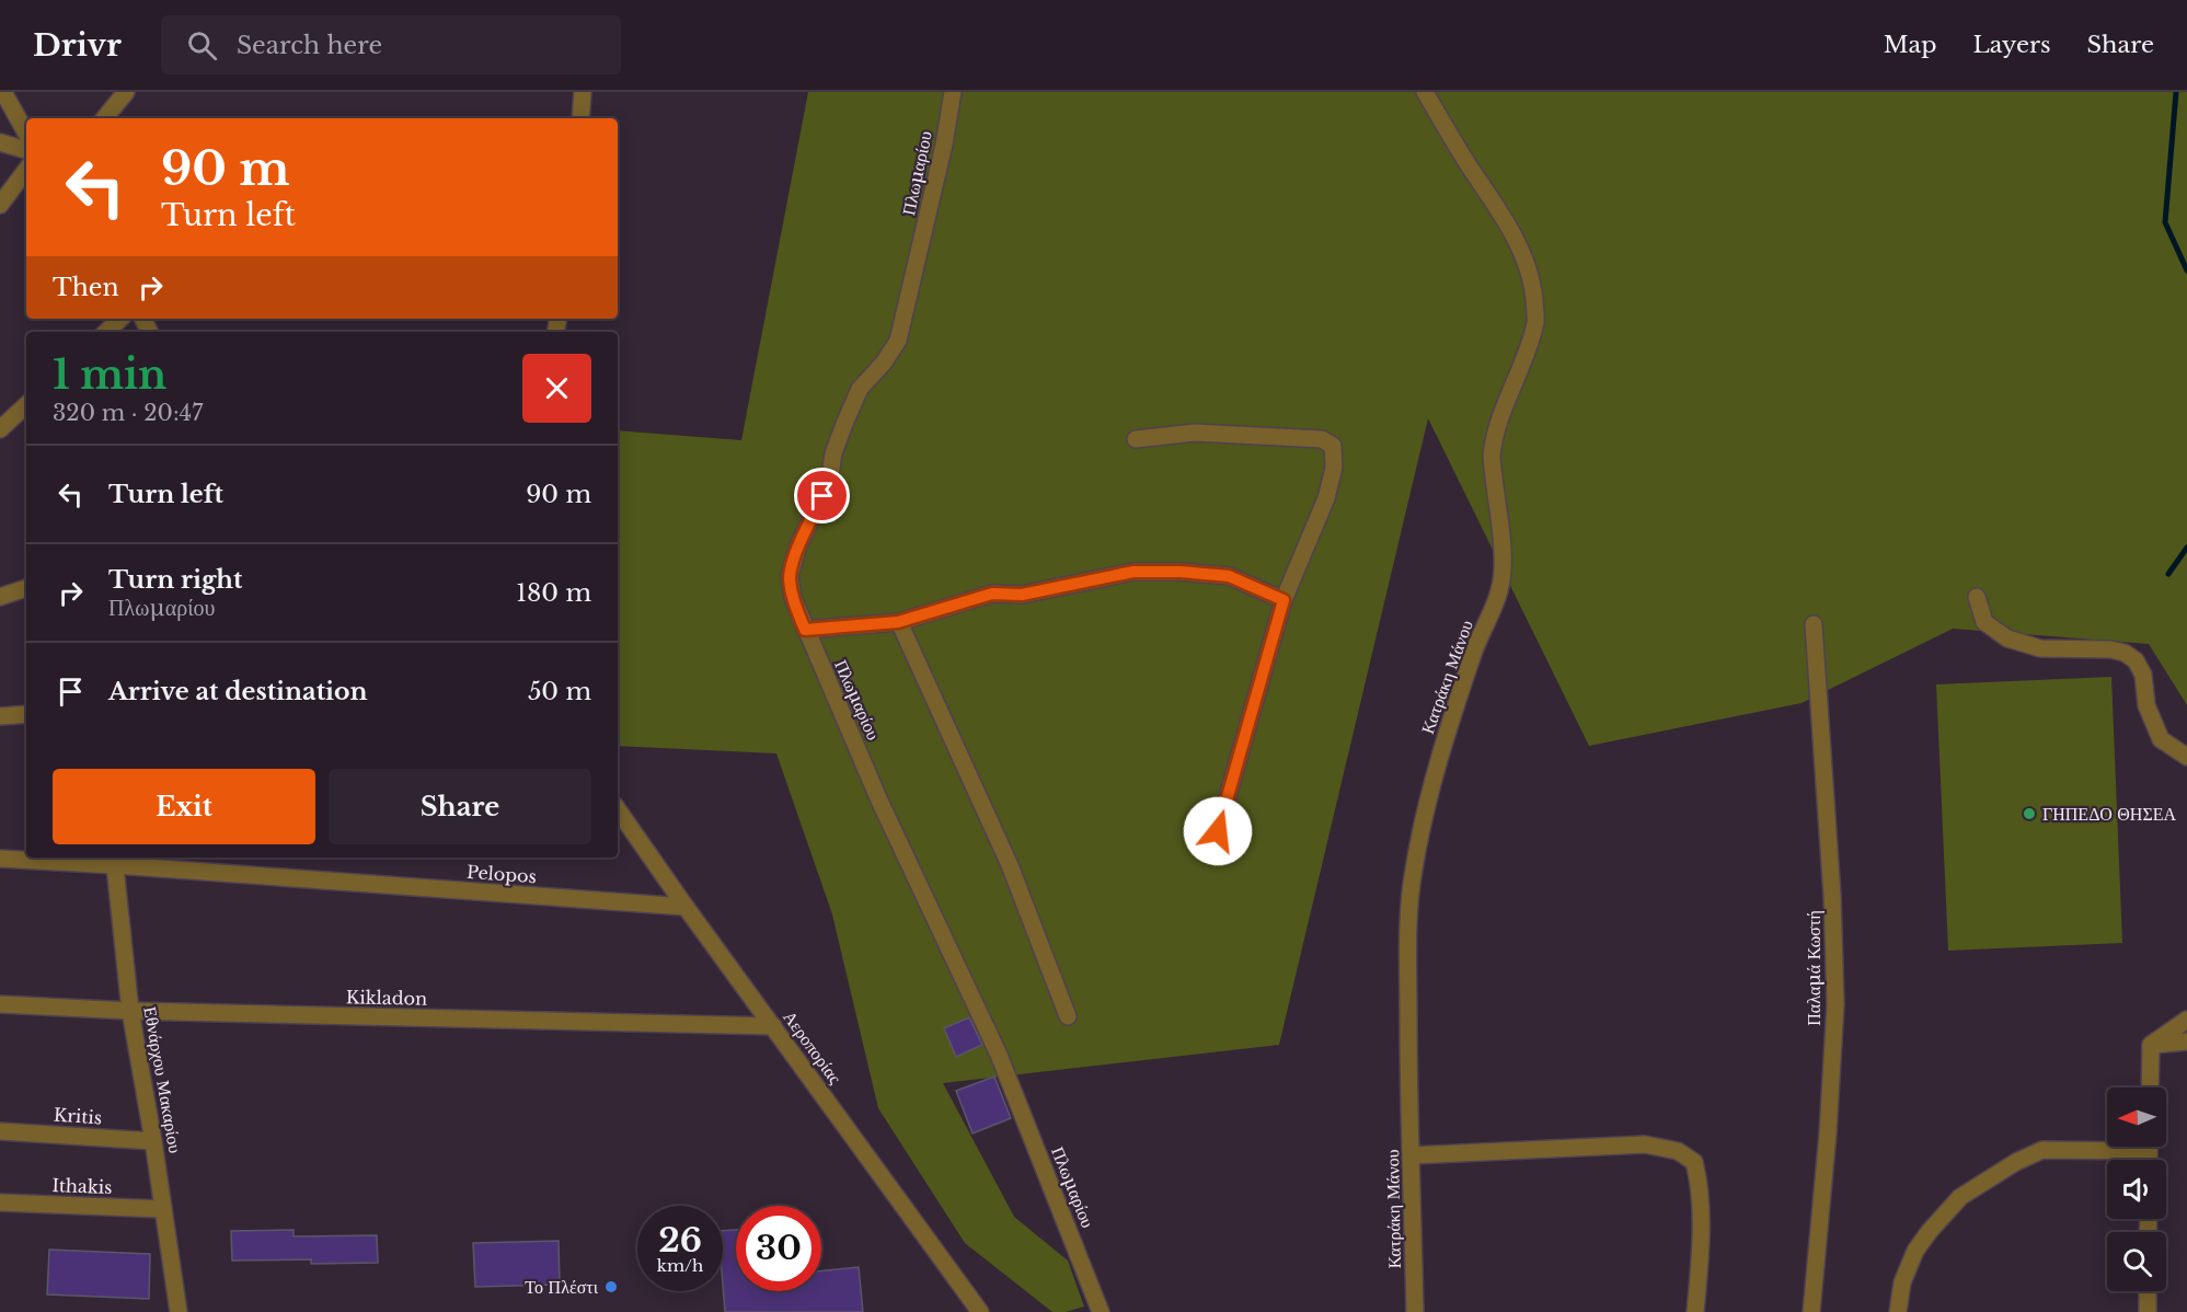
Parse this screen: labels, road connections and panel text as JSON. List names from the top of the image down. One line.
{"streets":{"street":["Πλωμαρίου","Κατράκη Μάνου","Pelopos","Παλαμά Κωστή","Kikladon","Αεροπορίας","Εθνάρχου Μακαρίου","Kritis","Ithakis"]},"crossings":[["Pelopos","Αεροπορίας"],["Pelopos","Εθνάρχου Μακαρίου"],["Kikladon","Αεροπορίας"],["Kikladon","Εθνάρχου Μακαρίου"],["Εθνάρχου Μακαρίου","Kritis"],["Εθνάρχου Μακαρίου","Ithakis"]],"places":["ΓΗΠΕΔΟ ΘΗΣΕΑ","Το Πλέστι"],"north":"left","page":{"header":"Drivr","search":"Search here","nav":["Map","Layers","Share"],"turn":["90 m","Turn left"],"then":"Then","heading":["1 min","320 m · 20:47"],"list":[{"name":"Turn left","value":"90 m"},{"name":"Turn right","note":"Πλωμαρίου","value":"180 m"},{"name":"Arrive at destination","value":"50 m"}],"buttons":["Exit","Share"],"speed":"26 km/h","limit":"30"}}
